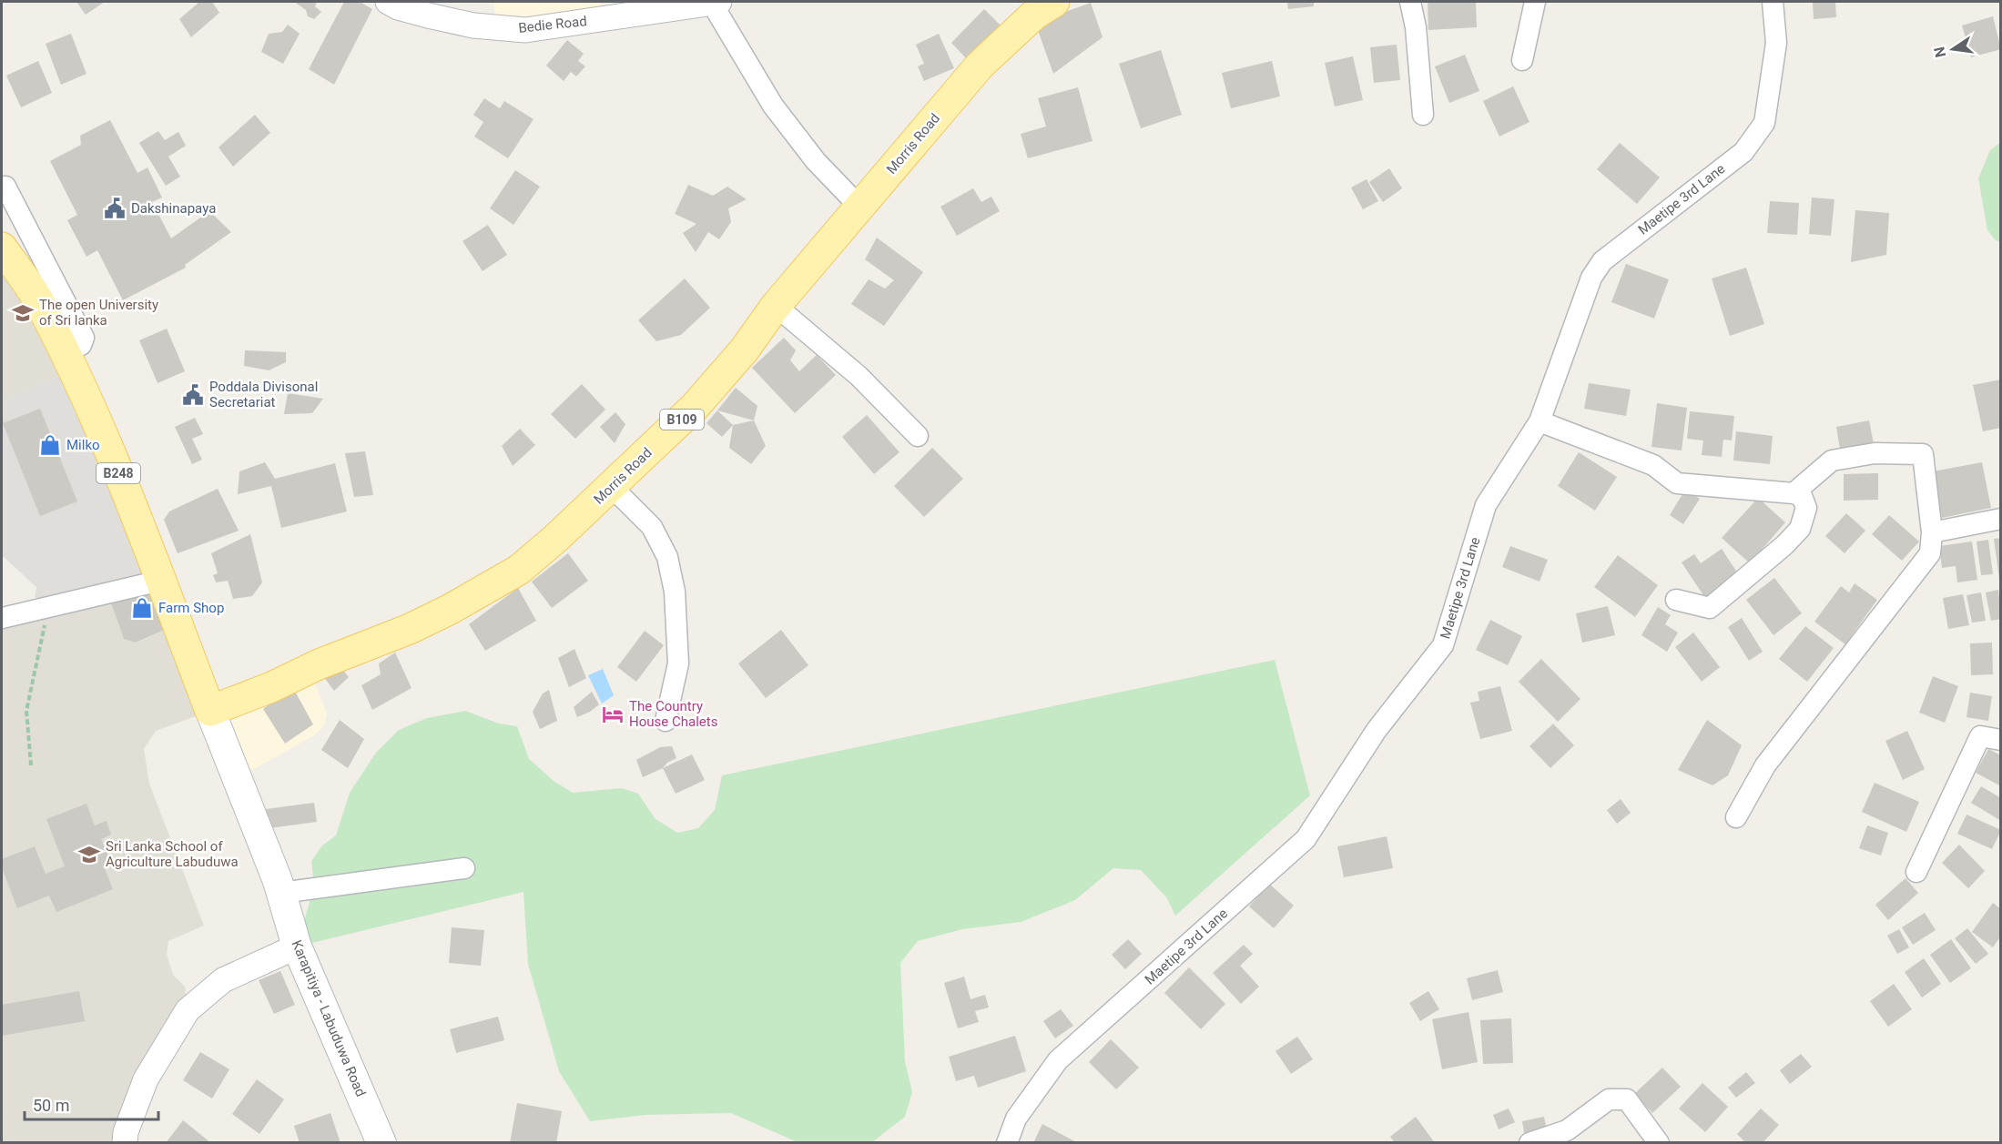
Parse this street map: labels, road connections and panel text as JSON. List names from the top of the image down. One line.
{"streets":{"main road":["Morris Road","B109","B248","Karapitiya - Labuduwa Road"],"street":["Bedie Road","Maetipe 3rd Lane"]},"crossings":[["Morris Road","B248"],["Morris Road","Karapitiya - Labuduwa Road"],["B248","Karapitiya - Labuduwa Road"]],"places":{"public building":["Dakshinapaya","Poddala Divisonal Secretariat"],"school or university":["The open University of Sri lanka","Sri Lanka School of Agriculture Labuduwa"],"shop":["Milko","Farm Shop"],"hotel":["The Country House Chalets"]},"scale_bar":"50 m","north":"left"}
